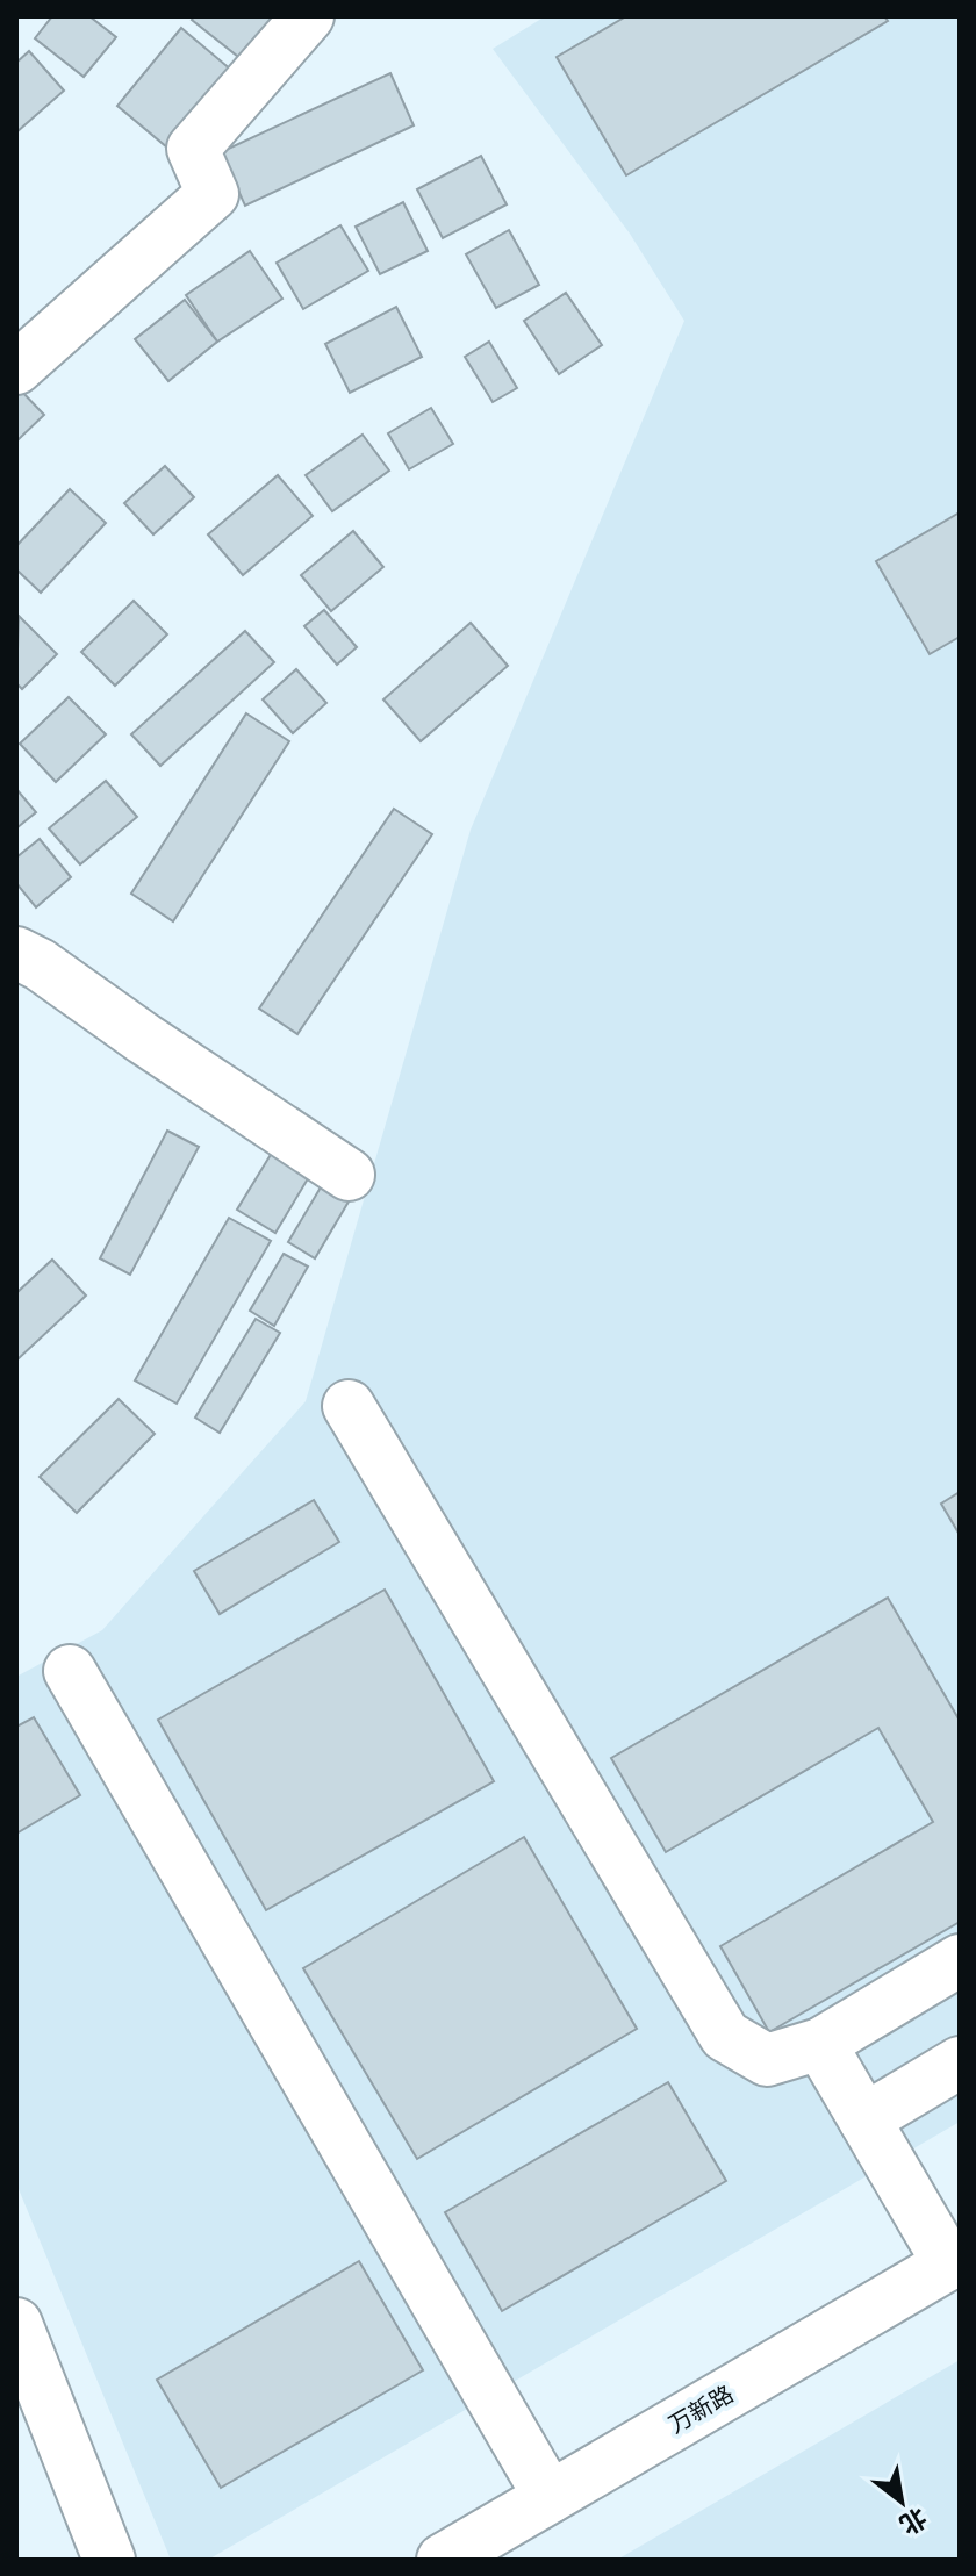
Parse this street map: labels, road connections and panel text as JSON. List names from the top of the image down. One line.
{"streets":{"street":["万新路"]},"north":"bottom right"}
